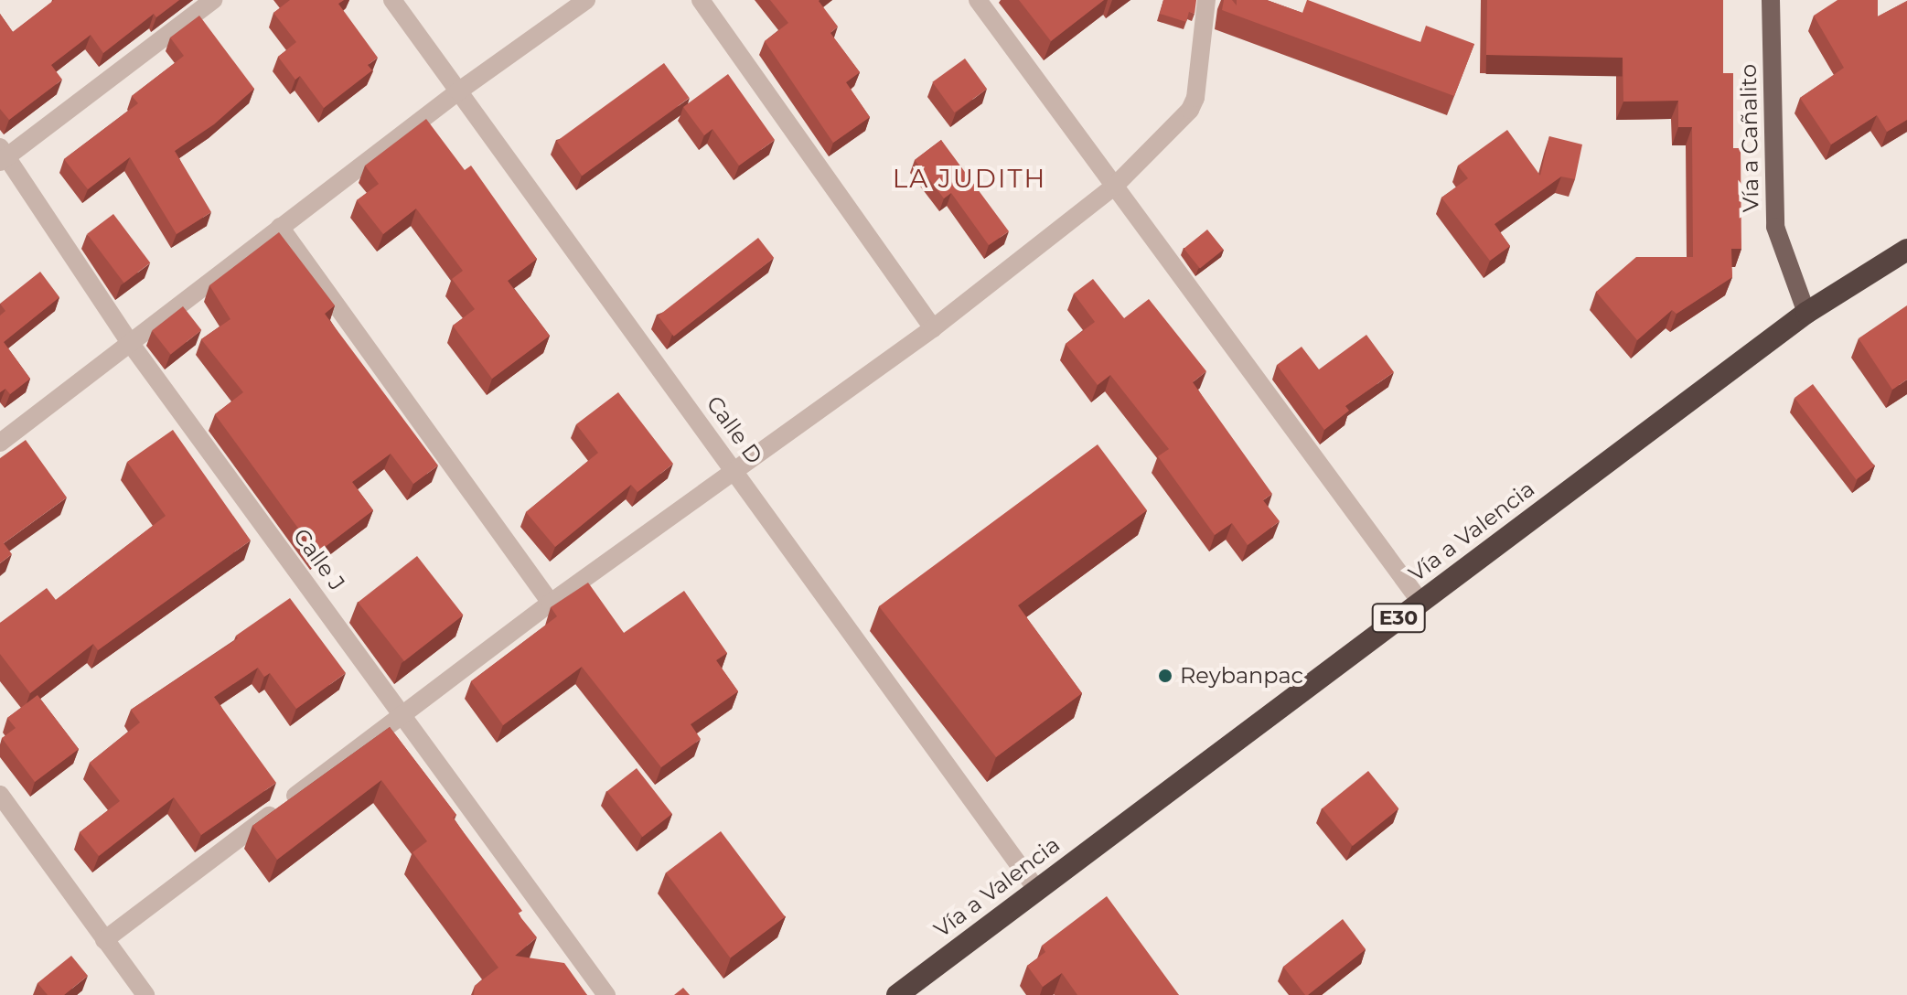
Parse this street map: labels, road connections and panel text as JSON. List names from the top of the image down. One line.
{"streets":{"highway":["Vía a Valencia","E30"],"main road":["Vía a Cañalito"],"street":["Calle D","Calle J"]},"crossings":[["Vía a Cañalito","Vía a Valencia"],["Calle D","Vía a Valencia"]],"districts":["LA JUDITH"],"places":["Reybanpac"]}
